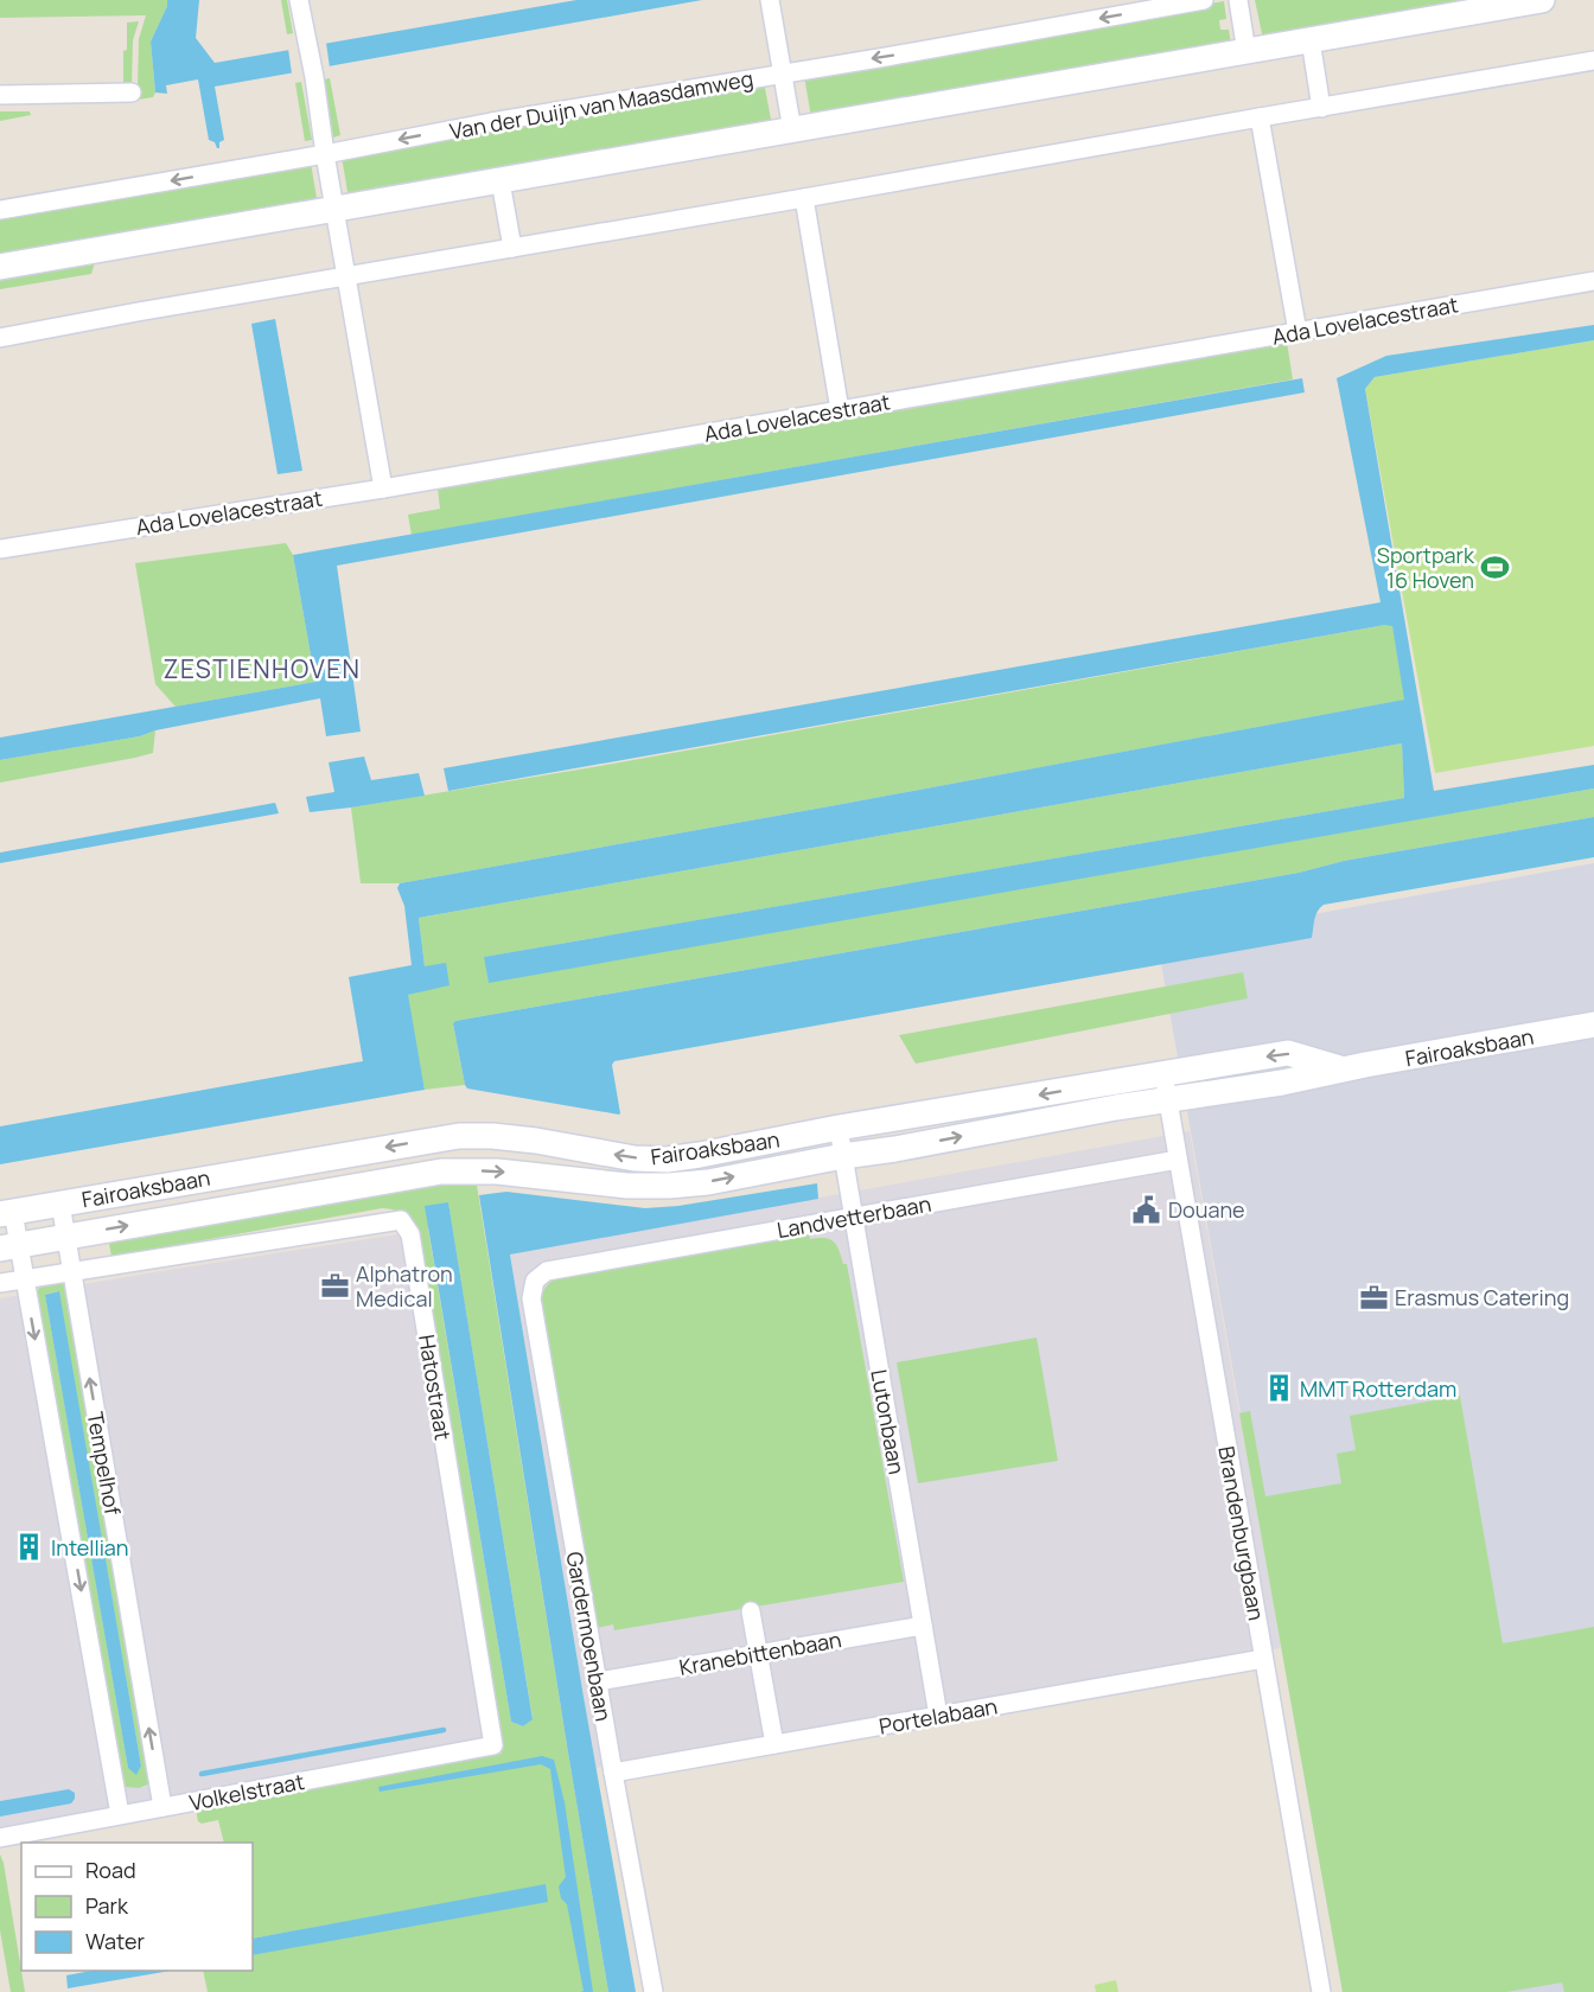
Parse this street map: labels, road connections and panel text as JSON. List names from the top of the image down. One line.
{"streets":{"main road":["Fairoaksbaan"],"street":["Van der Duijn van Maasdamweg","Ada Lovelacestraat","Landvetterbaan","Hatostraat","Lutonbaan","Tempelhof","Brandenburgbaan","Gardermoenbaan","Kranebittenbaan","Portelabaan","Volkelstraat"]},"crossings":[["Fairoaksbaan","Lutonbaan"],["Fairoaksbaan","Tempelhof"],["Fairoaksbaan","Brandenburgbaan"],["Landvetterbaan","Lutonbaan"],["Landvetterbaan","Brandenburgbaan"],["Landvetterbaan","Gardermoenbaan"],["Hatostraat","Tempelhof"],["Hatostraat","Volkelstraat"],["Lutonbaan","Kranebittenbaan"],["Lutonbaan","Portelabaan"],["Tempelhof","Volkelstraat"],["Brandenburgbaan","Portelabaan"],["Gardermoenbaan","Kranebittenbaan"],["Gardermoenbaan","Portelabaan"]],"districts":["ZESTIENHOVEN"],"places":{"sports":["Sportpark 16 Hoven"],"public building":["Douane"],"office":["Alphatron Medical","Erasmus Catering"],"building":["MMT Rotterdam","Intellian"]},"legend":["Road","Park","Water"]}
